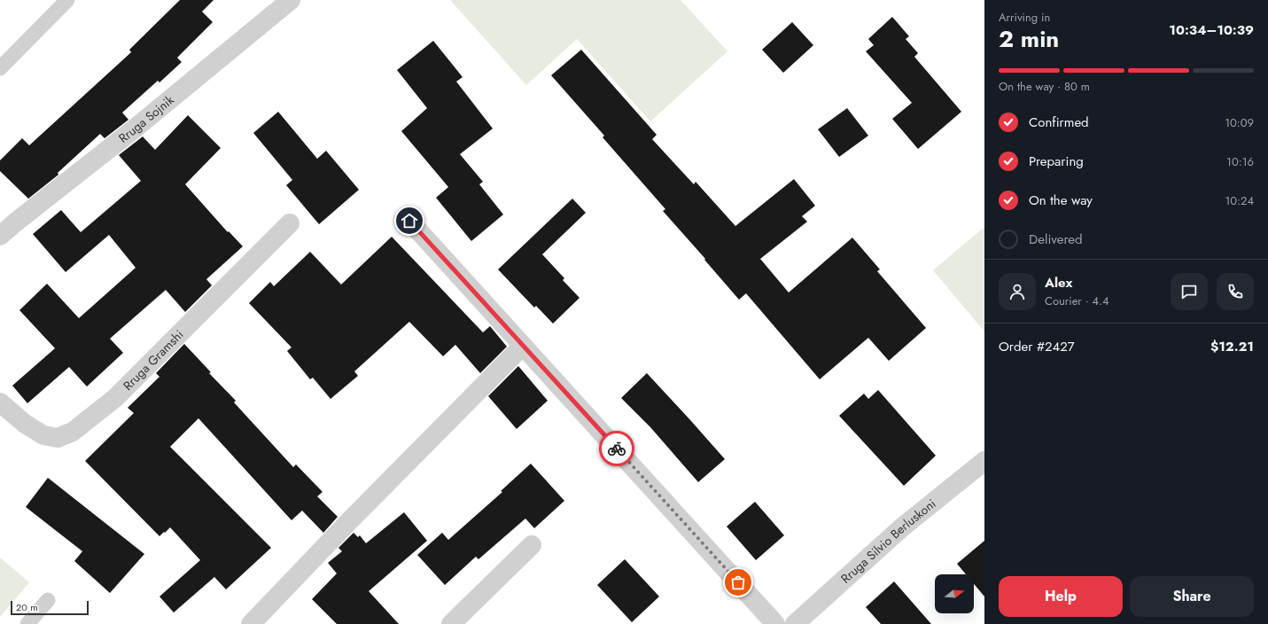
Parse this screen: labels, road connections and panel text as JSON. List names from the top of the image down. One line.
{"streets":{"street":["Rruga Sojnik","Rruga Gramshi","Rruga Silvio Berluskoni"]},"scale_bar":"20 m","north":"right","page":{"heading":["2 min","Arriving in","10:34–10:39"],"panel":["Alex","Courier · 4.4","Order #2427","$12.21"],"bar":"On the way · 80 m","list":[["Confirmed","10:09"],["Preparing","10:16"],["On the way","10:24"],"Delivered"],"buttons":["Help","Share"],"scale":"20 m"}}
